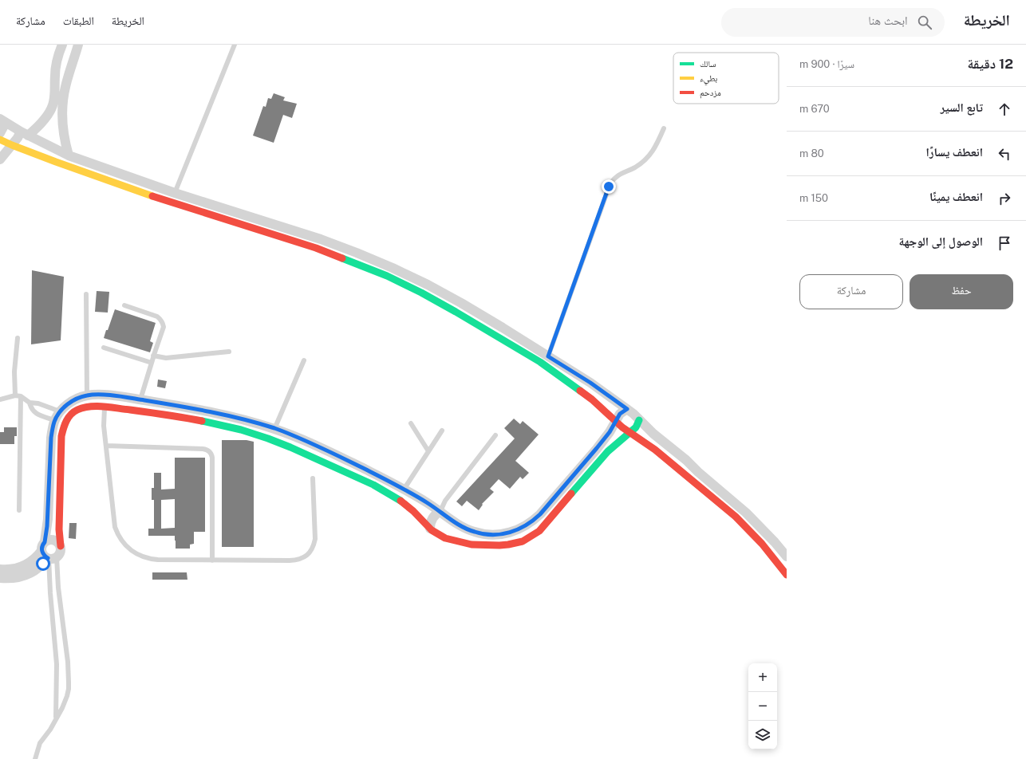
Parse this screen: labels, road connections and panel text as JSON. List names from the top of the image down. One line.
{"legend":["سالك","بطيء","مزدحم"],"page":{"header":"الخريطة","search":"ابحث هنا","nav":["الخريطة","الطبقات","مشاركة"],"heading":["12 دقيقة","سيرًا · 900 m"],"list":[["تابع السير","670 m"],["انعطف يسارًا","80 m"],["انعطف يمينًا","150 m"],"الوصول إلى الوجهة"],"buttons":["حفظ","مشاركة"],"map_buttons":["+","−"]}}
